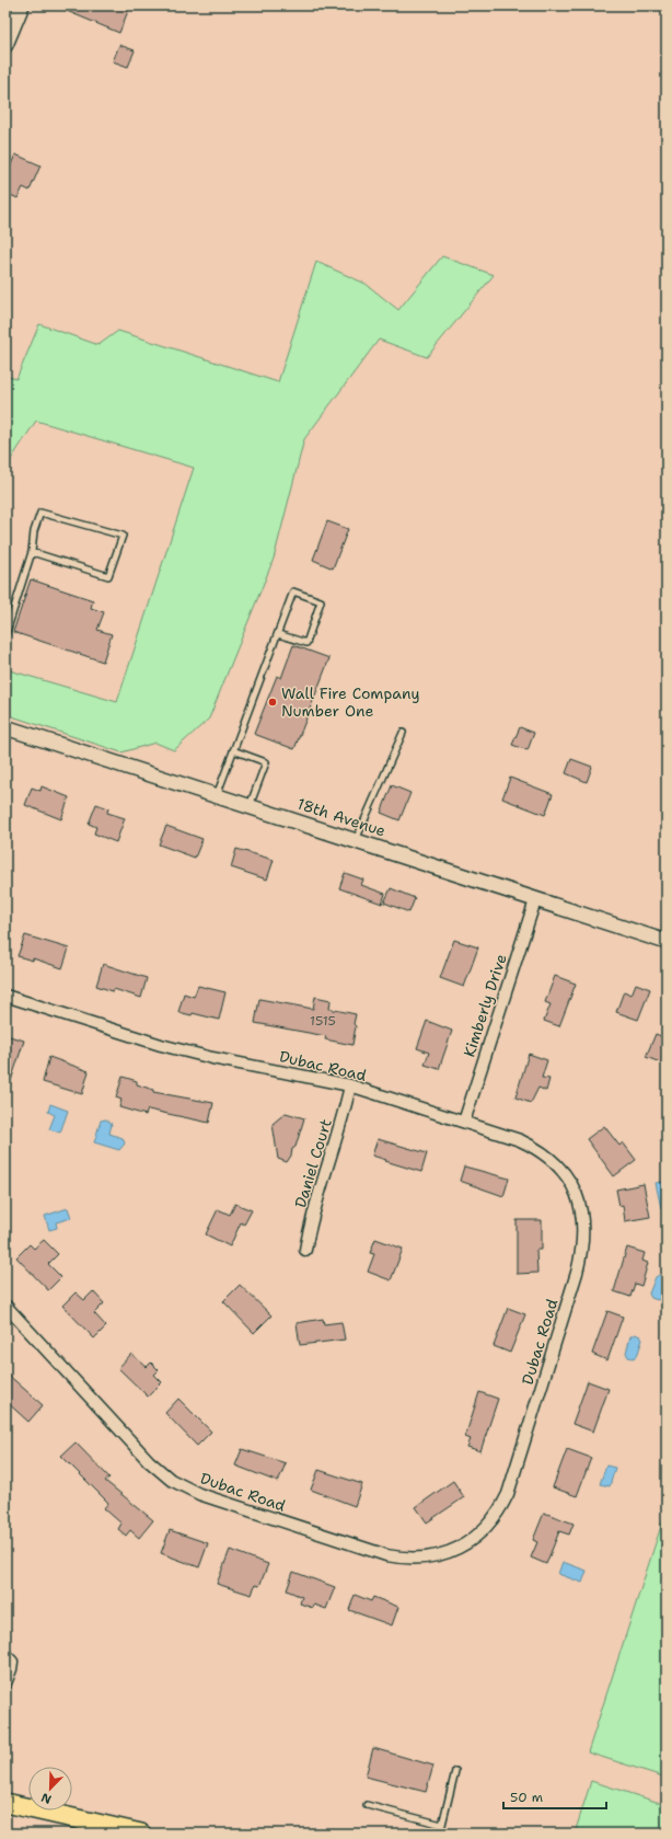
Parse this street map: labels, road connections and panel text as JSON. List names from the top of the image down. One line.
{"streets":{"street":["18th Avenue","Kimberly Drive","Dubac Road","Daniel Court"]},"crossings":[["18th Avenue","Kimberly Drive"],["Kimberly Drive","Dubac Road"],["Dubac Road","Daniel Court"]],"places":["Wall Fire Company Number One"],"house_numbers":["1515"],"scale_bar":"50 m","north":"bottom left"}
